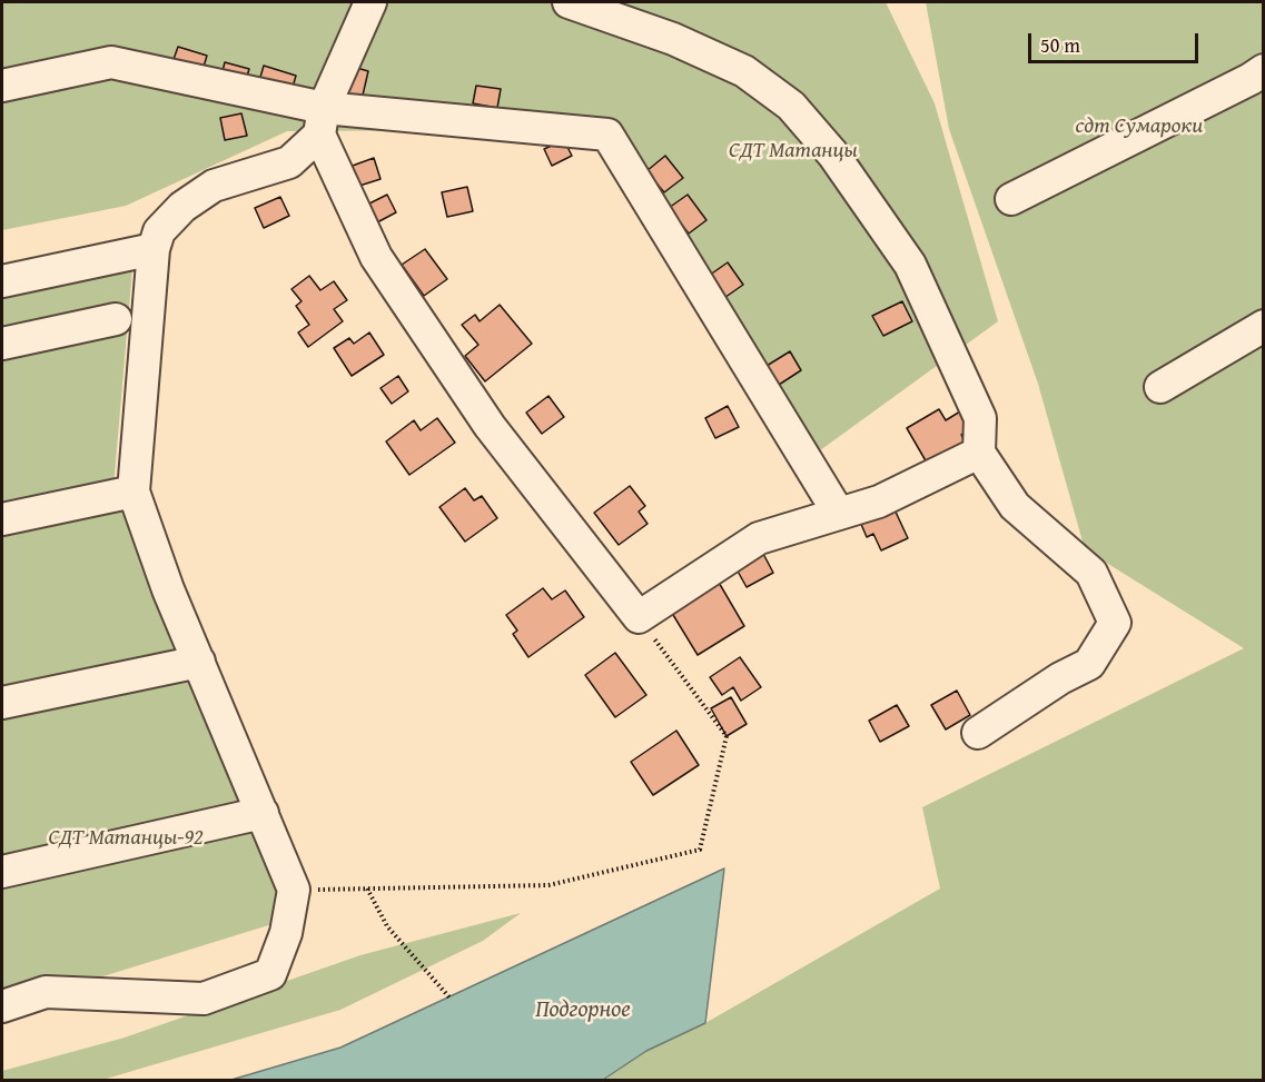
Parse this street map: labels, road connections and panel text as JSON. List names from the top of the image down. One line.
{"water":["Подгорное"],"parks":["сдт Сумароки","СДТ Матанцы","СДТ Матанцы-92"],"scale_bar":"50 m"}
